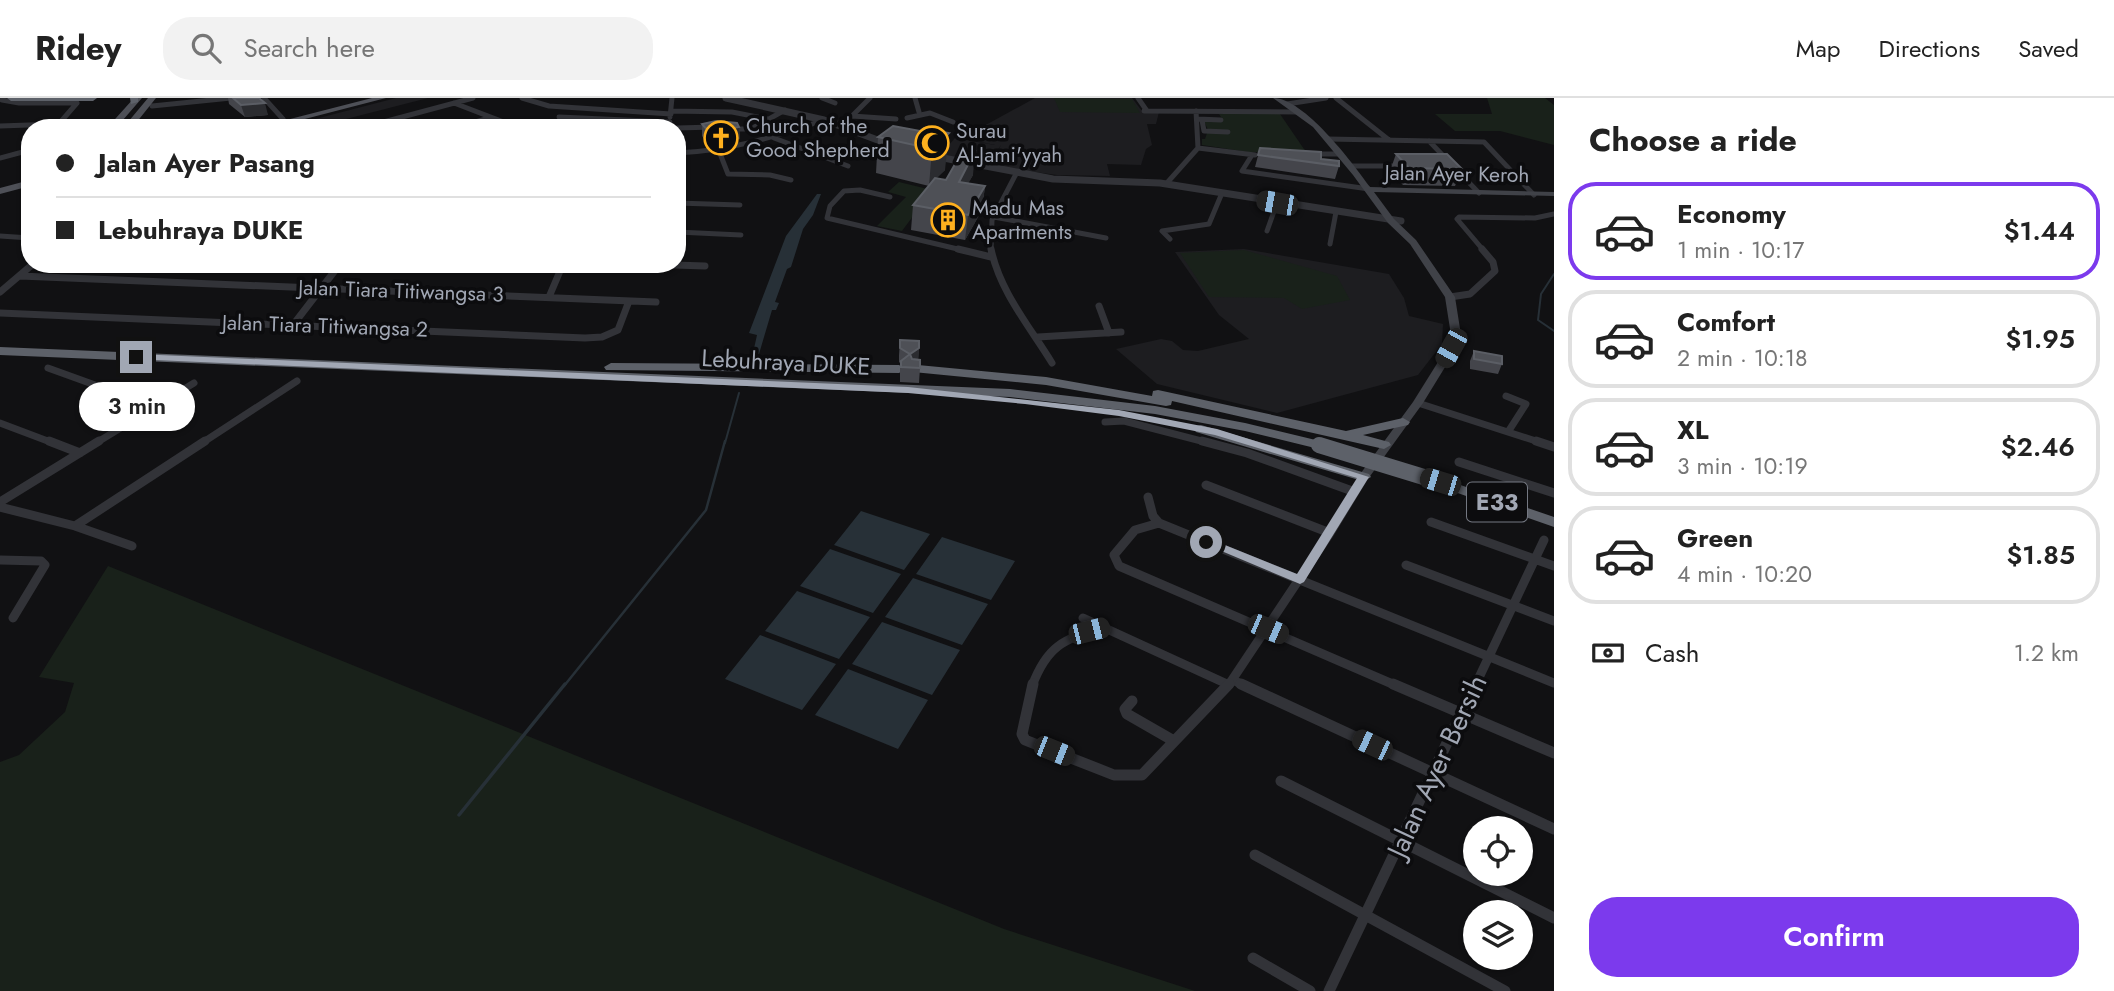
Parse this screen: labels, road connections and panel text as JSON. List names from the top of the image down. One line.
{"streets":{"highway":["Lebuhraya DUKE","E33"],"main road":["Jalan Ayer Keroh"],"street":["Jalan Tiara Titiwangsa 3","Jalan Tiara Titiwangsa 2","Jalan Ayer Bersih"]},"crossings":[["Jalan Tiara Titiwangsa 3","Jalan Tiara Titiwangsa 2"]],"places":{"church":["Church of the Good Shepherd"],"mosque":["Surau Al-Jami'yyah"],"building":["Madu Mas Apartments"]},"page":{"header":"Ridey","search":"Search here","nav":["Map","Directions","Saved"],"heading":"Choose a ride","banner":["Jalan Ayer Pasang","Lebuhraya DUKE"],"list":[{"name":"Economy","note":"1 min · 10:17","value":"$1.44"},{"name":"Comfort","note":"2 min · 10:18","value":"$1.95"},{"name":"XL","note":"3 min · 10:19","value":"$2.46"},{"name":"Green","note":"4 min · 10:20","value":"$1.85"}],"bubble":"3 min","pay":["Cash","1.2 km"],"buttons":"Confirm"}}
